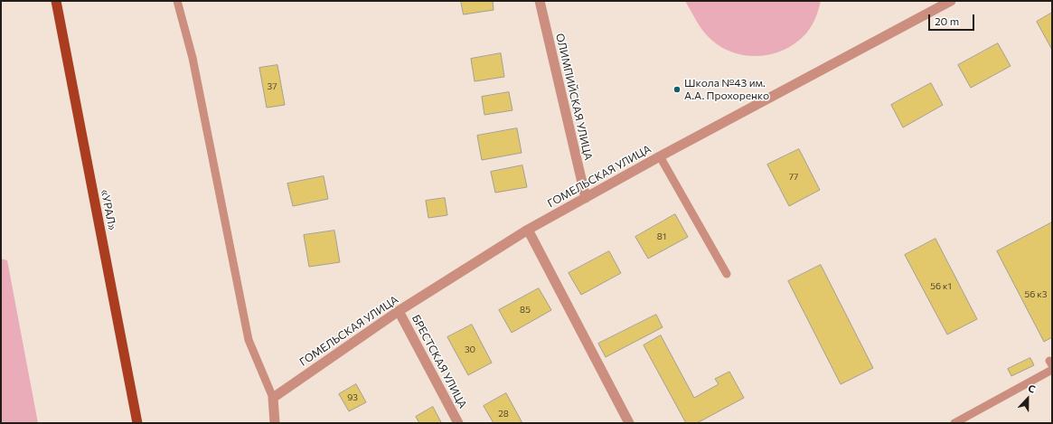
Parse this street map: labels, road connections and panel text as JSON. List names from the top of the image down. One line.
{"streets":{"main road":["«УРАЛ»"],"street":["ОЛИМПИЙСКАЯ УЛИЦА","ГОМЕЛЬСКАЯ УЛИЦА","БРЕСТСКАЯ УЛИЦА"]},"crossings":[["ОЛИМПИЙСКАЯ УЛИЦА","ГОМЕЛЬСКАЯ УЛИЦА"],["ГОМЕЛЬСКАЯ УЛИЦА","БРЕСТСКАЯ УЛИЦА"]],"places":["Школа №43 им. А.А. Прохоренко"],"house_numbers":["37","77","81","56 к1","56 к3","85","30","93","28"],"scale_bar":"20 m","north":"top"}
